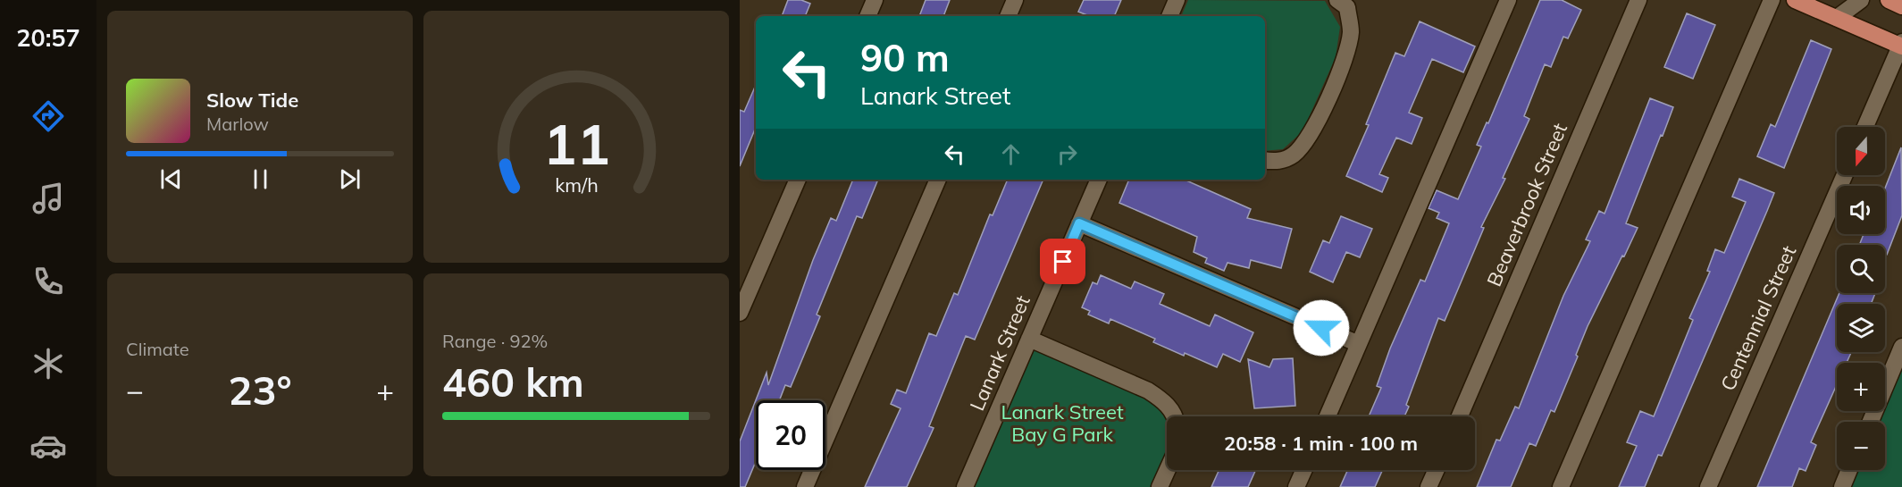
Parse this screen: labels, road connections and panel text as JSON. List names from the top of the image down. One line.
{"streets":{"street":["Beaverbrook Street","Centennial Street","Lanark Street"]},"parks":["Lanark Street Bay G Park"],"north":"bottom","page":{"tabs":"20:57","turn":["90 m","Lanark Street"],"song":["Slow Tide","Marlow"],"map_buttons":["+","−"],"tile":["Climate",["Range · 92%","460 km"]],"heat":["−","23°","+"],"limit":"20","trip":"20:58 · 1 min · 100 m","gauge":["11","km/h"]}}
